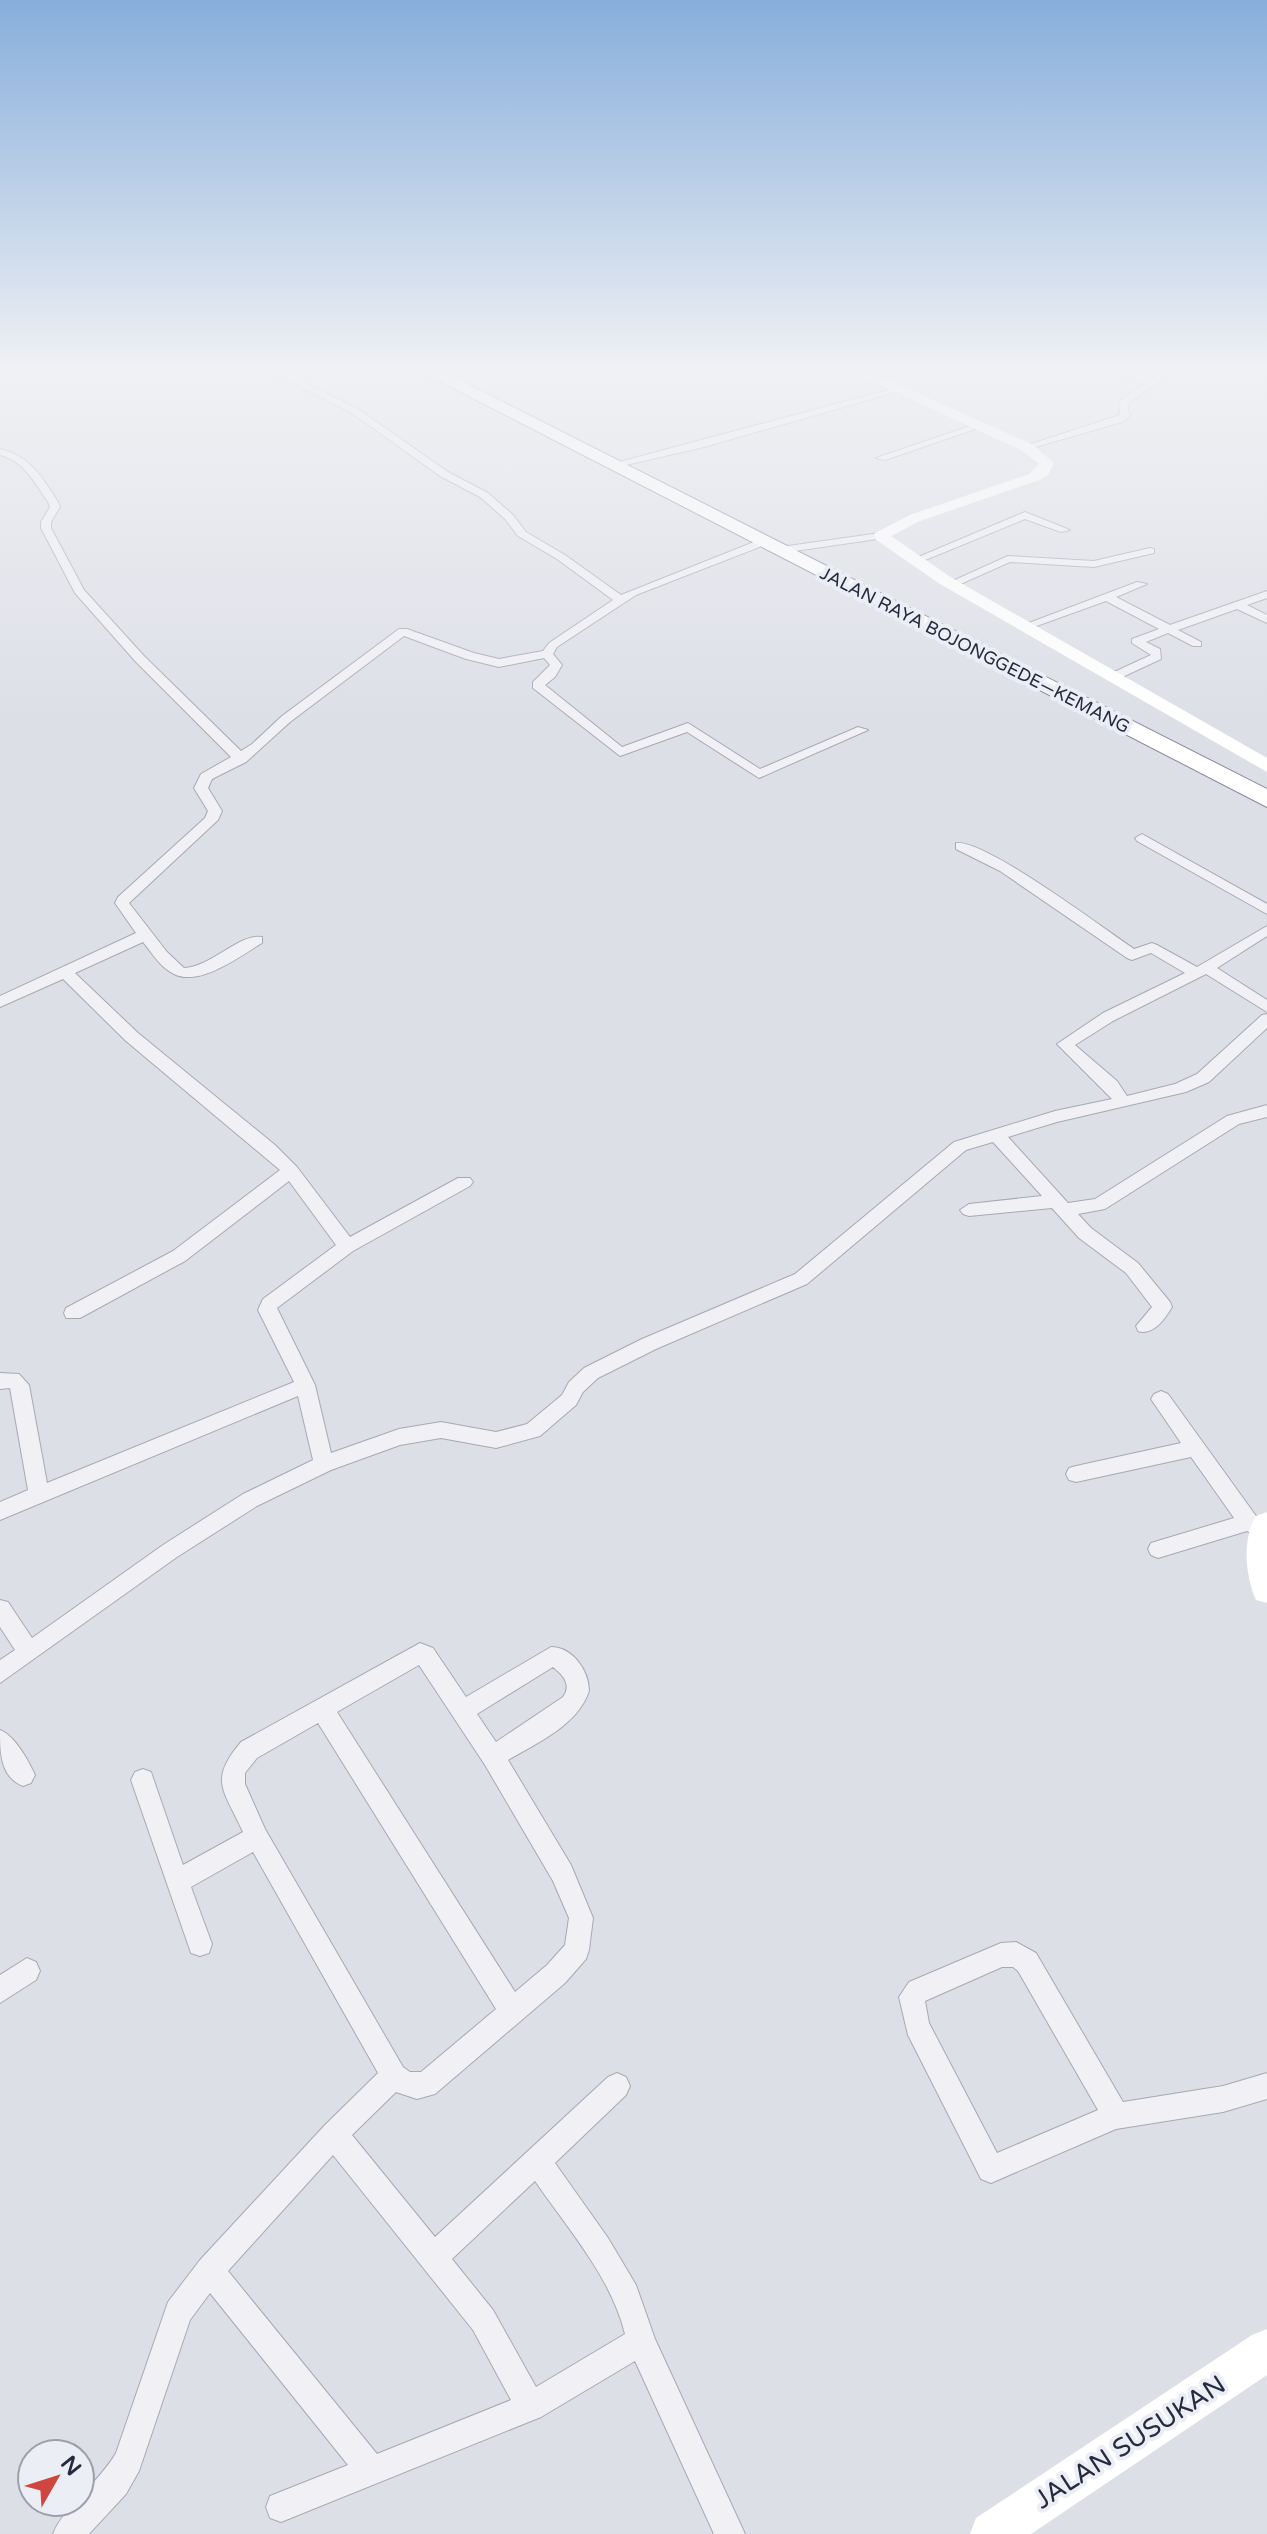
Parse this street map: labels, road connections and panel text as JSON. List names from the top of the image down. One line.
{"streets":{"highway":["JALAN RAYA BOJONGGEDE—KEMANG"],"street":["JALAN SUSUKAN"]},"north":"top right"}
